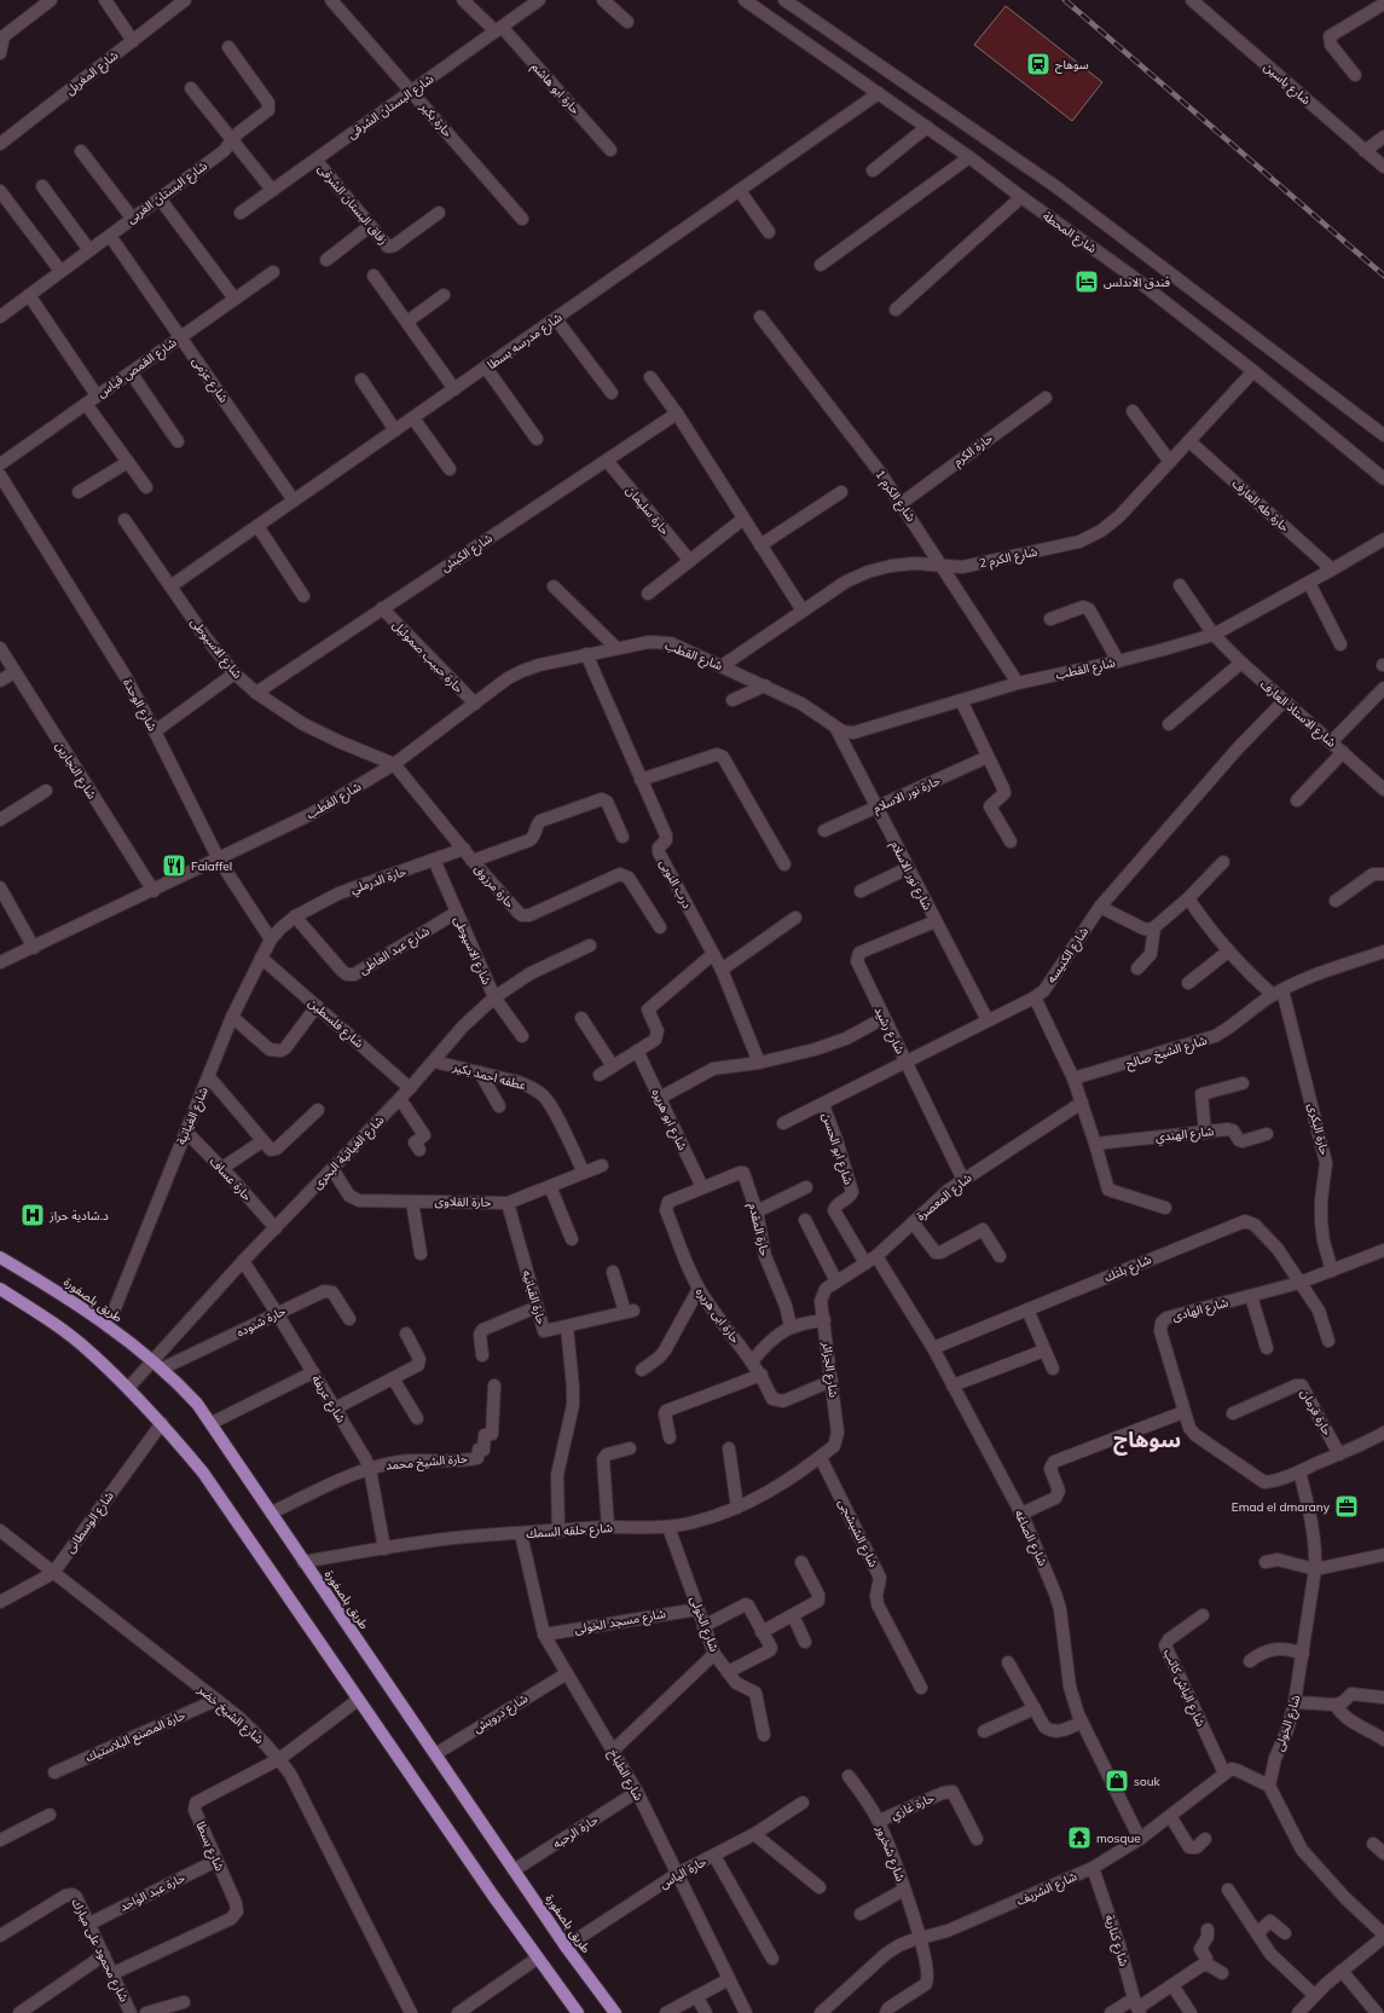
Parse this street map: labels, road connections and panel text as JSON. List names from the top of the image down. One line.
{"streets":{"main road":["طريق بلصفورة"],"street":["شارع المغربل","شارع ياسين","حارة ابو هاشم","شارع البستان الشرقى","حارة بكير","شارع البستان الغربى","زقاق البستان الشرقى","شارع المحطة","شارع مدرسه بسطا","شارع القمص قياس","شارع عزمى","حارة الكرم","شارع الكرم 1","حارة طه العارف","حارة سليمان","شارع الكبش","شارع الكرم 2","شارع الاسيوطى","شارع القطب","حارة حبيب صموئيل","شارع الوحدة","شارع الاستاذ العارف","شارع النجارين","حارة نور الاسلام","شارع نور الاسلام","حارة الدرملي","درب النوبى","حارة مرزوق","شارع عبد العاطى","شارع الكنيسه","شارع فلسطين","شارع رشيد","شارع الشيخ صالح","عطفه احمد بكير","شارع الغياتية","شارع ابو هريره","حارة البكرى","شارع الهندي","شارع ابو الحسن","شارع الغياتية البحرى","حارة عساف","شارع المعصرة","حارة القلاوى","حارة المقدم","شارع بلتك","حارة القبانيه","شارع الهادى","حارة ابى هريره","حارة شنوده","شارع الجزائر","شارع عريفة","حارة قرمان","حارة الشيخ محمد","شارع الوسطانى","شارع حلقه السمك","شارع الشبشجى","شارع الصاغه","شارع مسجد الخولى","شارع الخولى","شارع الباش كاتب","شارع درويش","شارع الشيخ خضر","حارة المصنع البلاستيك","شارع الطباخ","حارة غازي","حارة الرحبه","شارع بسطا","شارع شخرور","حارة الياس","شارع الشريف","حارة عبد الواحد","شارع كنارية","شارع محمود على مبارك"]},"crossings":[["حارة ابو هاشم","شارع البستان الشرقى"],["شارع البستان الشرقى","حارة بكير"],["شارع البستان الشرقى","زقاق البستان الشرقى"],["شارع البستان الغربى","شارع عزمى"],["شارع المحطة","شارع مدرسه بسطا"],["شارع المحطة","شارع الكرم 2"],["شارع مدرسه بسطا","شارع عزمى"],["شارع مدرسه بسطا","شارع الاسيوطى"],["شارع القمص قياس","شارع عزمى"],["حارة الكرم","شارع الكرم 1"],["شارع الكرم 1","شارع الكرم 2"],["شارع الكرم 1","شارع القطب"],["حارة طه العارف","شارع الكرم 2"],["حارة طه العارف","شارع القطب"],["حارة سليمان","شارع الكبش"],["شارع الكبش","شارع الاسيوطى"],["شارع الكبش","حارة حبيب صموئيل"],["شارع الكرم 2","شارع القطب"],["شارع الاسيوطى","شارع القطب"],["شارع الاسيوطى","حارة الدرملي"],["شارع الاسيوطى","حارة مرزوق"],["شارع الاسيوطى","شارع عبد العاطى"],["شارع الاسيوطى","شارع الغياتية البحرى"],["شارع القطب","حارة حبيب صموئيل"],["شارع القطب","شارع الوحدة"],["شارع القطب","شارع الاستاذ العارف"],["شارع القطب","شارع النجارين"],["شارع القطب","شارع نور الاسلام"],["شارع القطب","درب النوبى"],["شارع القطب","حارة مرزوق"],["شارع الوحدة","شارع الغياتية"],["شارع الاستاذ العارف","شارع الكنيسه"],["حارة نور الاسلام","شارع نور الاسلام"],["شارع نور الاسلام","شارع الكنيسه"],["شارع نور الاسلام","شارع رشيد"],["حارة الدرملي","حارة مرزوق"],["حارة الدرملي","شارع عبد العاطى"],["حارة الدرملي","شارع الغياتية"],["شارع عبد العاطى","شارع الغياتية"],["شارع الكنيسه","شارع رشيد"],["شارع الكنيسه","شارع ابو الحسن"],["شارع فلسطين","شارع الغياتية"],["شارع فلسطين","شارع الغياتية البحرى"],["شارع رشيد","شارع المعصرة"],["شارع الشيخ صالح","حارة البكرى"],["عطفه احمد بكير","شارع الغياتية البحرى"],["عطفه احمد بكير","حارة القلاوى"],["شارع الغياتية","حارة عساف"],["شارع الغياتية","طريق بلصفورة"],["شارع ابو هريره","حارة المقدم"],["شارع ابو هريره","حارة ابى هريره"],["حارة البكرى","شارع الهادى"],["شارع ابو الحسن","شارع المعصرة"],["شارع الغياتية البحرى","حارة عساف"],["شارع الغياتية البحرى","حارة القلاوى"],["شارع الغياتية البحرى","طريق بلصفورة"],["شارع الغياتية البحرى","حارة شنوده"],["شارع الغياتية البحرى","شارع عريفة"],["شارع المعصرة","شارع الجزائر"],["شارع المعصرة","شارع الصاغه"],["حارة القلاوى","حارة القبانيه"],["حارة المقدم","حارة ابى هريره"],["شارع بلتك","شارع الهادى"],["شارع بلتك","شارع الصاغه"],["طريق بلصفورة","حارة شنوده"],["طريق بلصفورة","حارة الشيخ محمد"],["طريق بلصفورة","شارع حلقه السمك"],["طريق بلصفورة","شارع درويش"],["طريق بلصفورة","حارة الرحبه"],["طريق بلصفورة","حارة الياس"],["شارع الهادى","حارة قرمان"],["شارع الهادى","شارع الخولى"],["حارة ابى هريره","شارع الجزائر"],["حارة شنوده","شارع عريفة"],["شارع الجزائر","شارع حلقه السمك"],["شارع الجزائر","شارع الشبشجى"],["شارع عريفة","حارة الشيخ محمد"],["شارع عريفة","شارع حلقه السمك"],["شارع الوسطانى","شارع الشيخ خضر"],["شارع حلقه السمك","شارع الشبشجى"],["شارع حلقه السمك","شارع الخولى"],["شارع حلقه السمك","شارع الطباخ"],["شارع الصاغه","شارع الشريف"],["شارع مسجد الخولى","شارع الخولى"],["شارع مسجد الخولى","شارع الطباخ"],["شارع الباش كاتب","شارع الشريف"],["شارع درويش","شارع الطباخ"],["شارع الشيخ خضر","حارة المصنع البلاستيك"],["شارع الشيخ خضر","شارع بسطا"],["شارع الطباخ","حارة الرحبه"],["شارع الطباخ","حارة الياس"],["حارة غازي","شارع شخرور"],["شارع بسطا","حارة عبد الواحد"],["شارع بسطا","شارع محمود على مبارك"],["شارع شخرور","شارع الشريف"],["شارع الشريف","شارع كنارية"],["حارة عبد الواحد","شارع محمود على مبارك"]],"districts":["سوهاج"],"places":{"station":["سوهاج"],"hotel":["فندق الاندلس"],"restaurant":["Falaffel"],"hospital":["د.شادية حراز"],"office":["Emad el dmarany"],"shop":["souk"],"temple":["mosque"]}}
